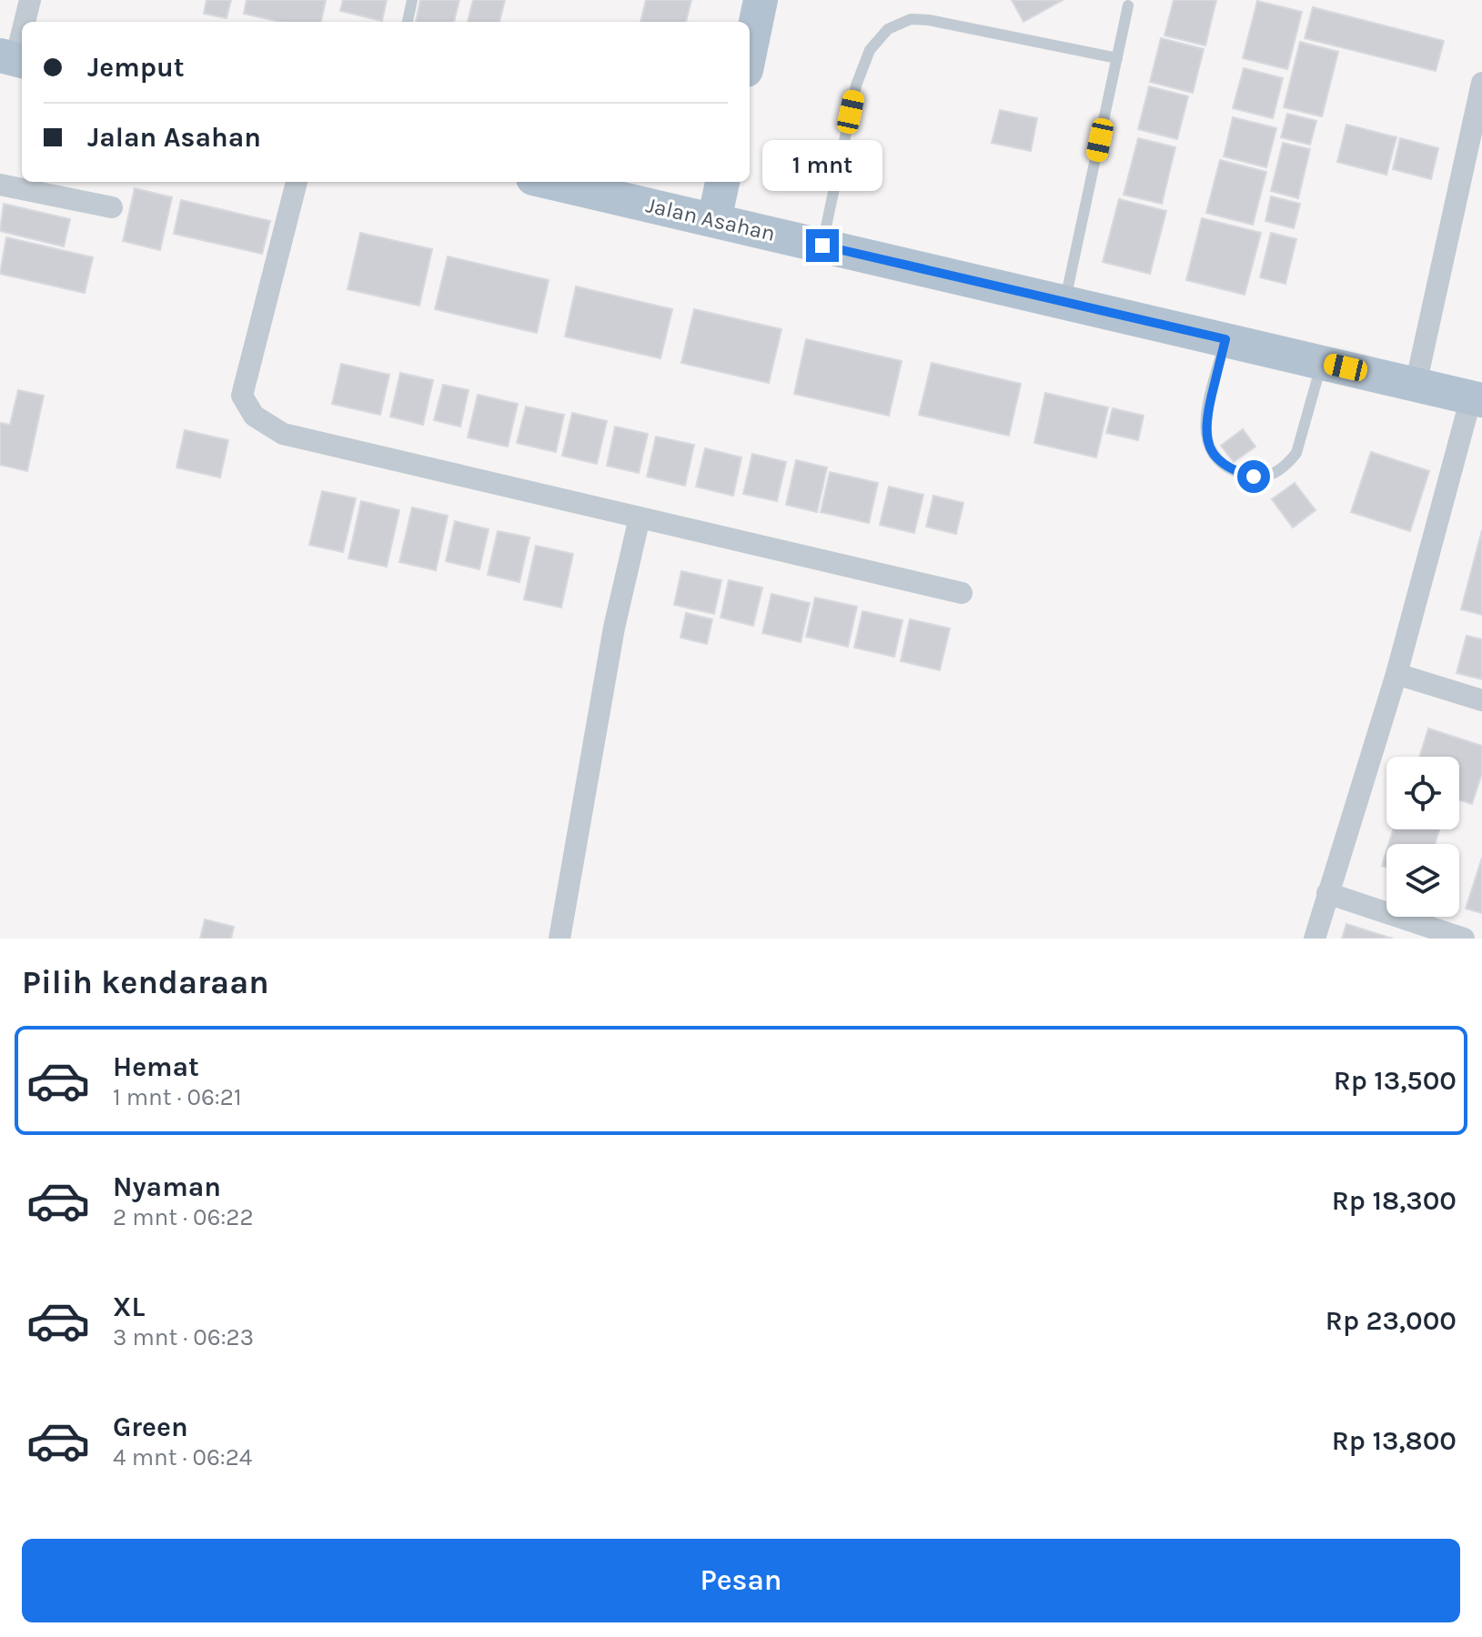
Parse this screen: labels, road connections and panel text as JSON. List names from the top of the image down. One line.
{"streets":{"main road":["Jalan Asahan"]},"page":{"banner":["Jemput","Jalan Asahan"],"bubble":"1 mnt","heading":"Pilih kendaraan","list":[{"name":"Hemat","note":"1 mnt · 06:21","value":"Rp 13,500"},{"name":"Nyaman","note":"2 mnt · 06:22","value":"Rp 18,300"},{"name":"XL","note":"3 mnt · 06:23","value":"Rp 23,000"},{"name":"Green","note":"4 mnt · 06:24","value":"Rp 13,800"}],"buttons":"Pesan"}}
